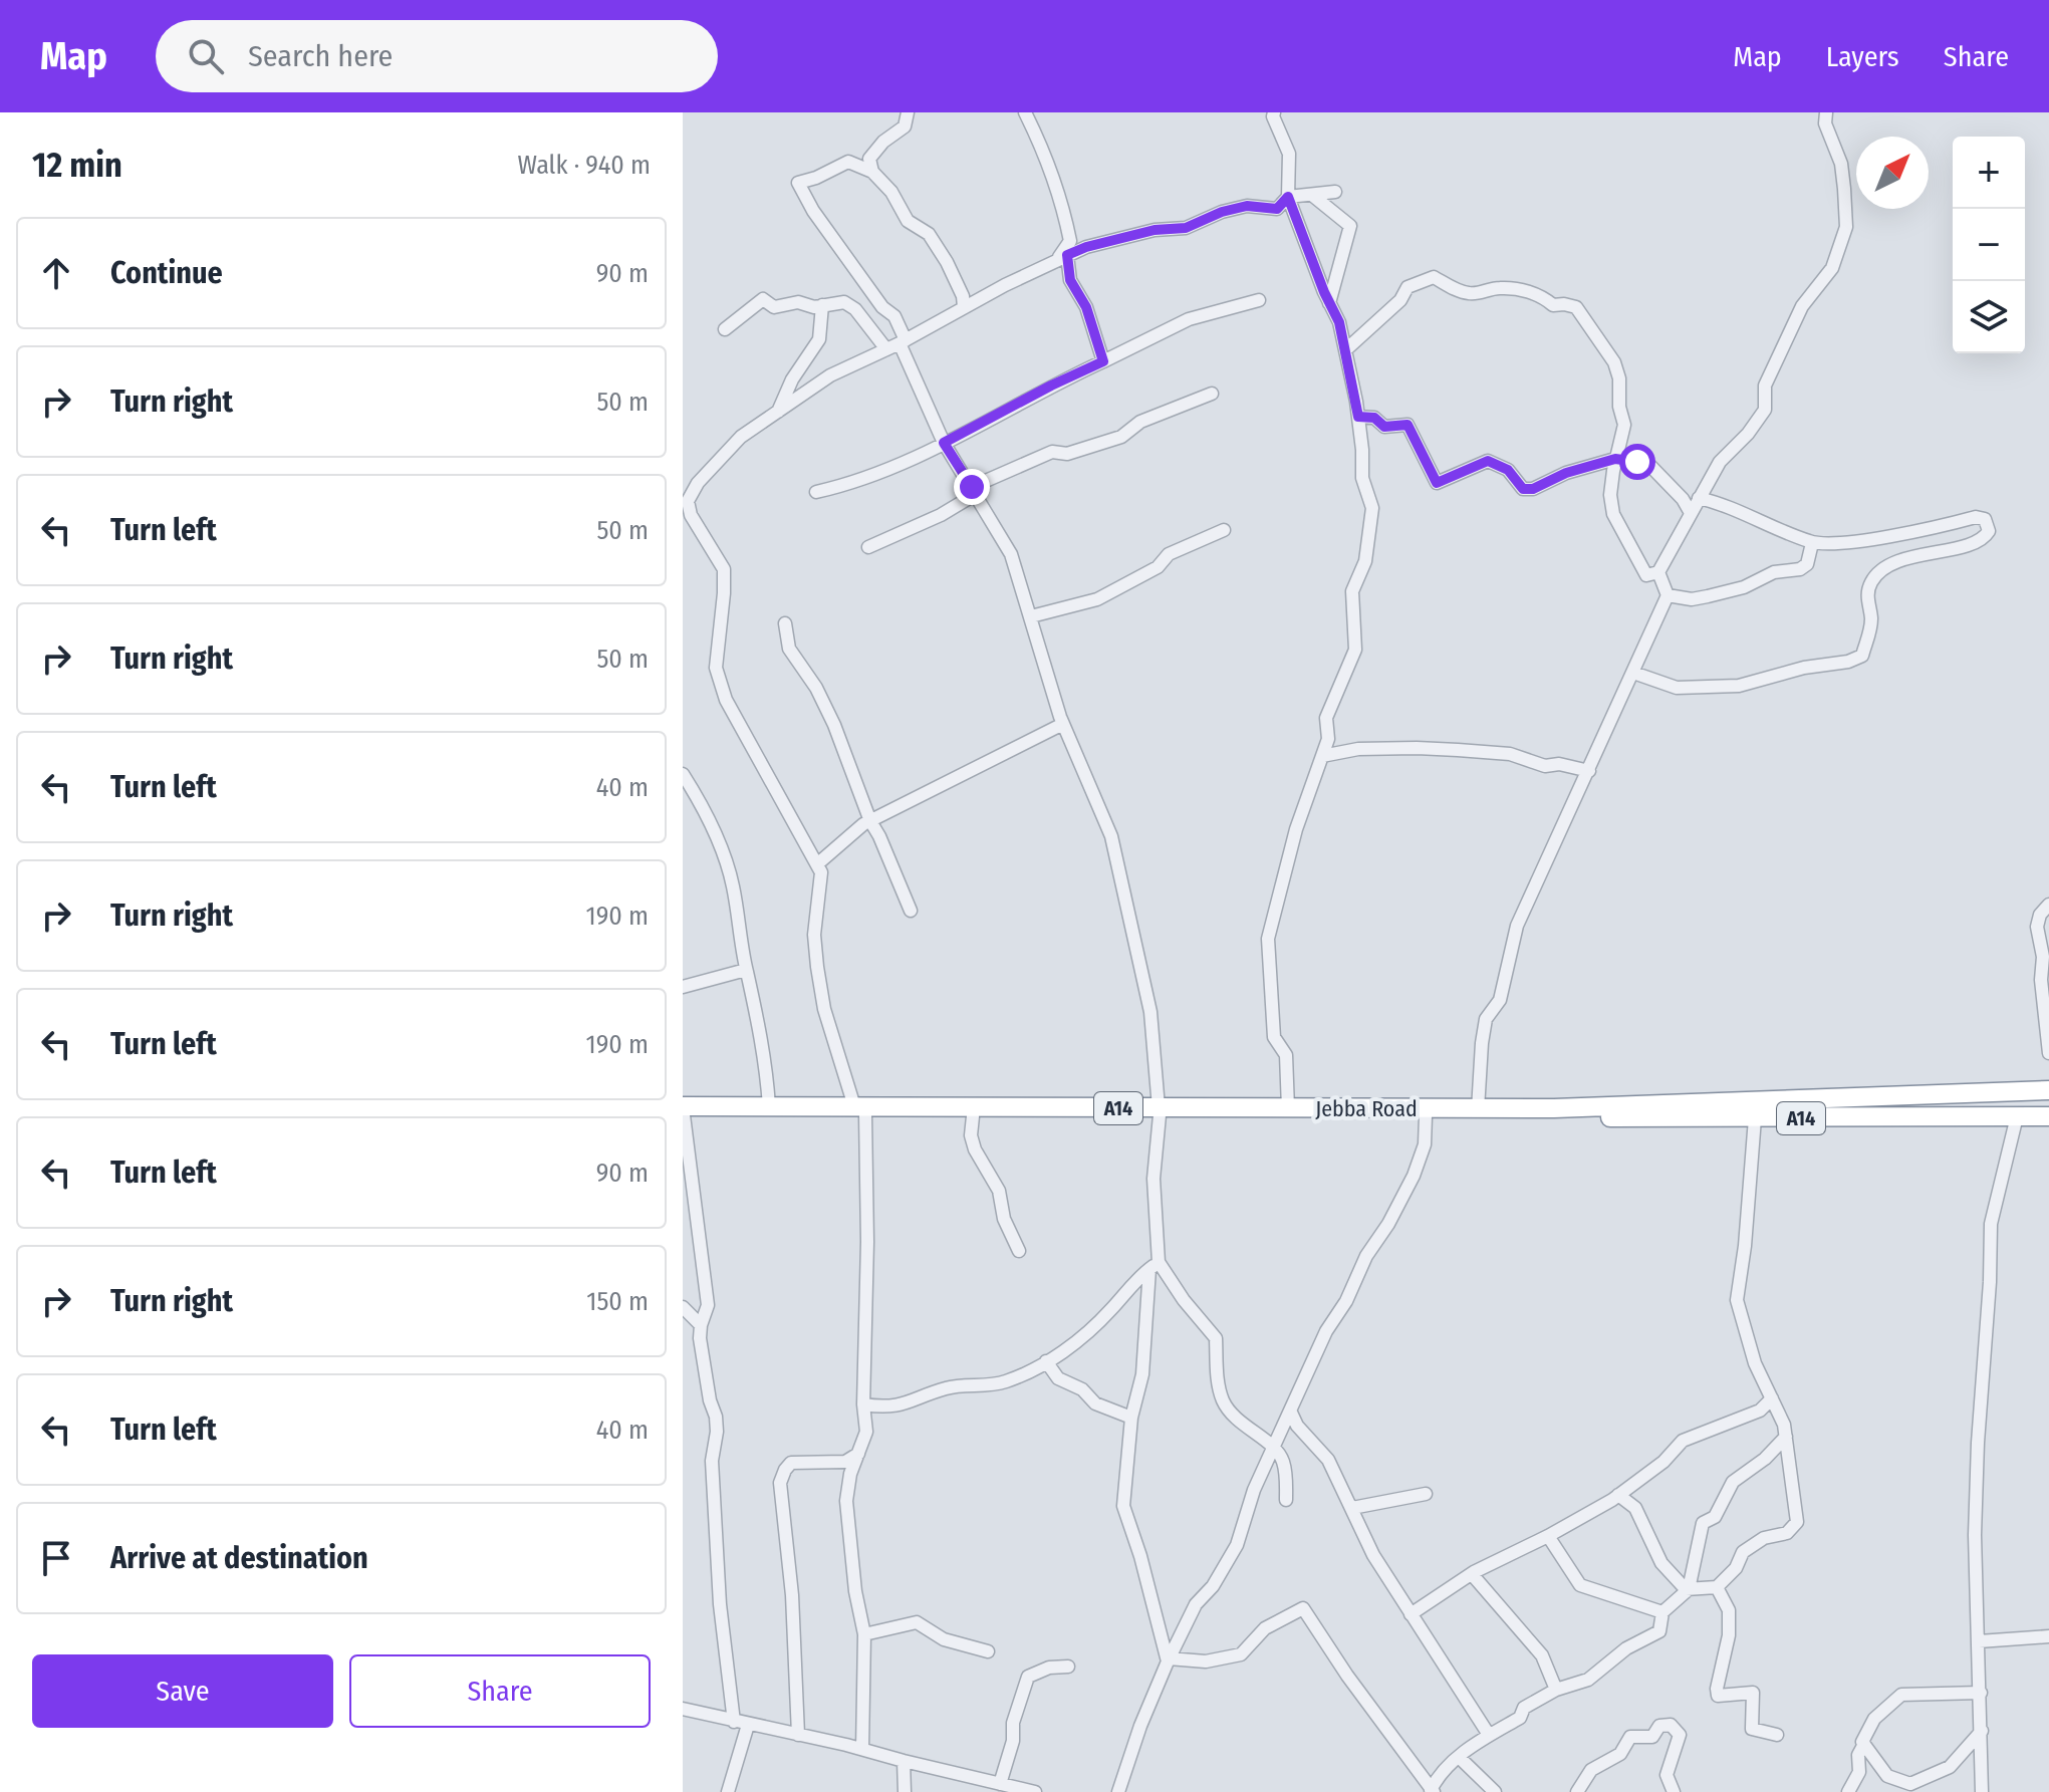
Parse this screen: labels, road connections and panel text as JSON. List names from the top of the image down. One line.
{"streets":{"highway":["A14","Jebba Road"]},"north":"top right","page":{"header":"Map","search":"Search here","nav":["Map","Layers","Share"],"heading":["12 min","Walk · 940 m"],"map_buttons":["+","−"],"list":[["Continue","90 m"],["Turn right","50 m"],["Turn left","50 m"],["Turn right","50 m"],["Turn left","40 m"],["Turn right","190 m"],["Turn left","190 m"],["Turn left","90 m"],["Turn right","150 m"],["Turn left","40 m"],"Arrive at destination"],"buttons":["Save","Share"]}}
